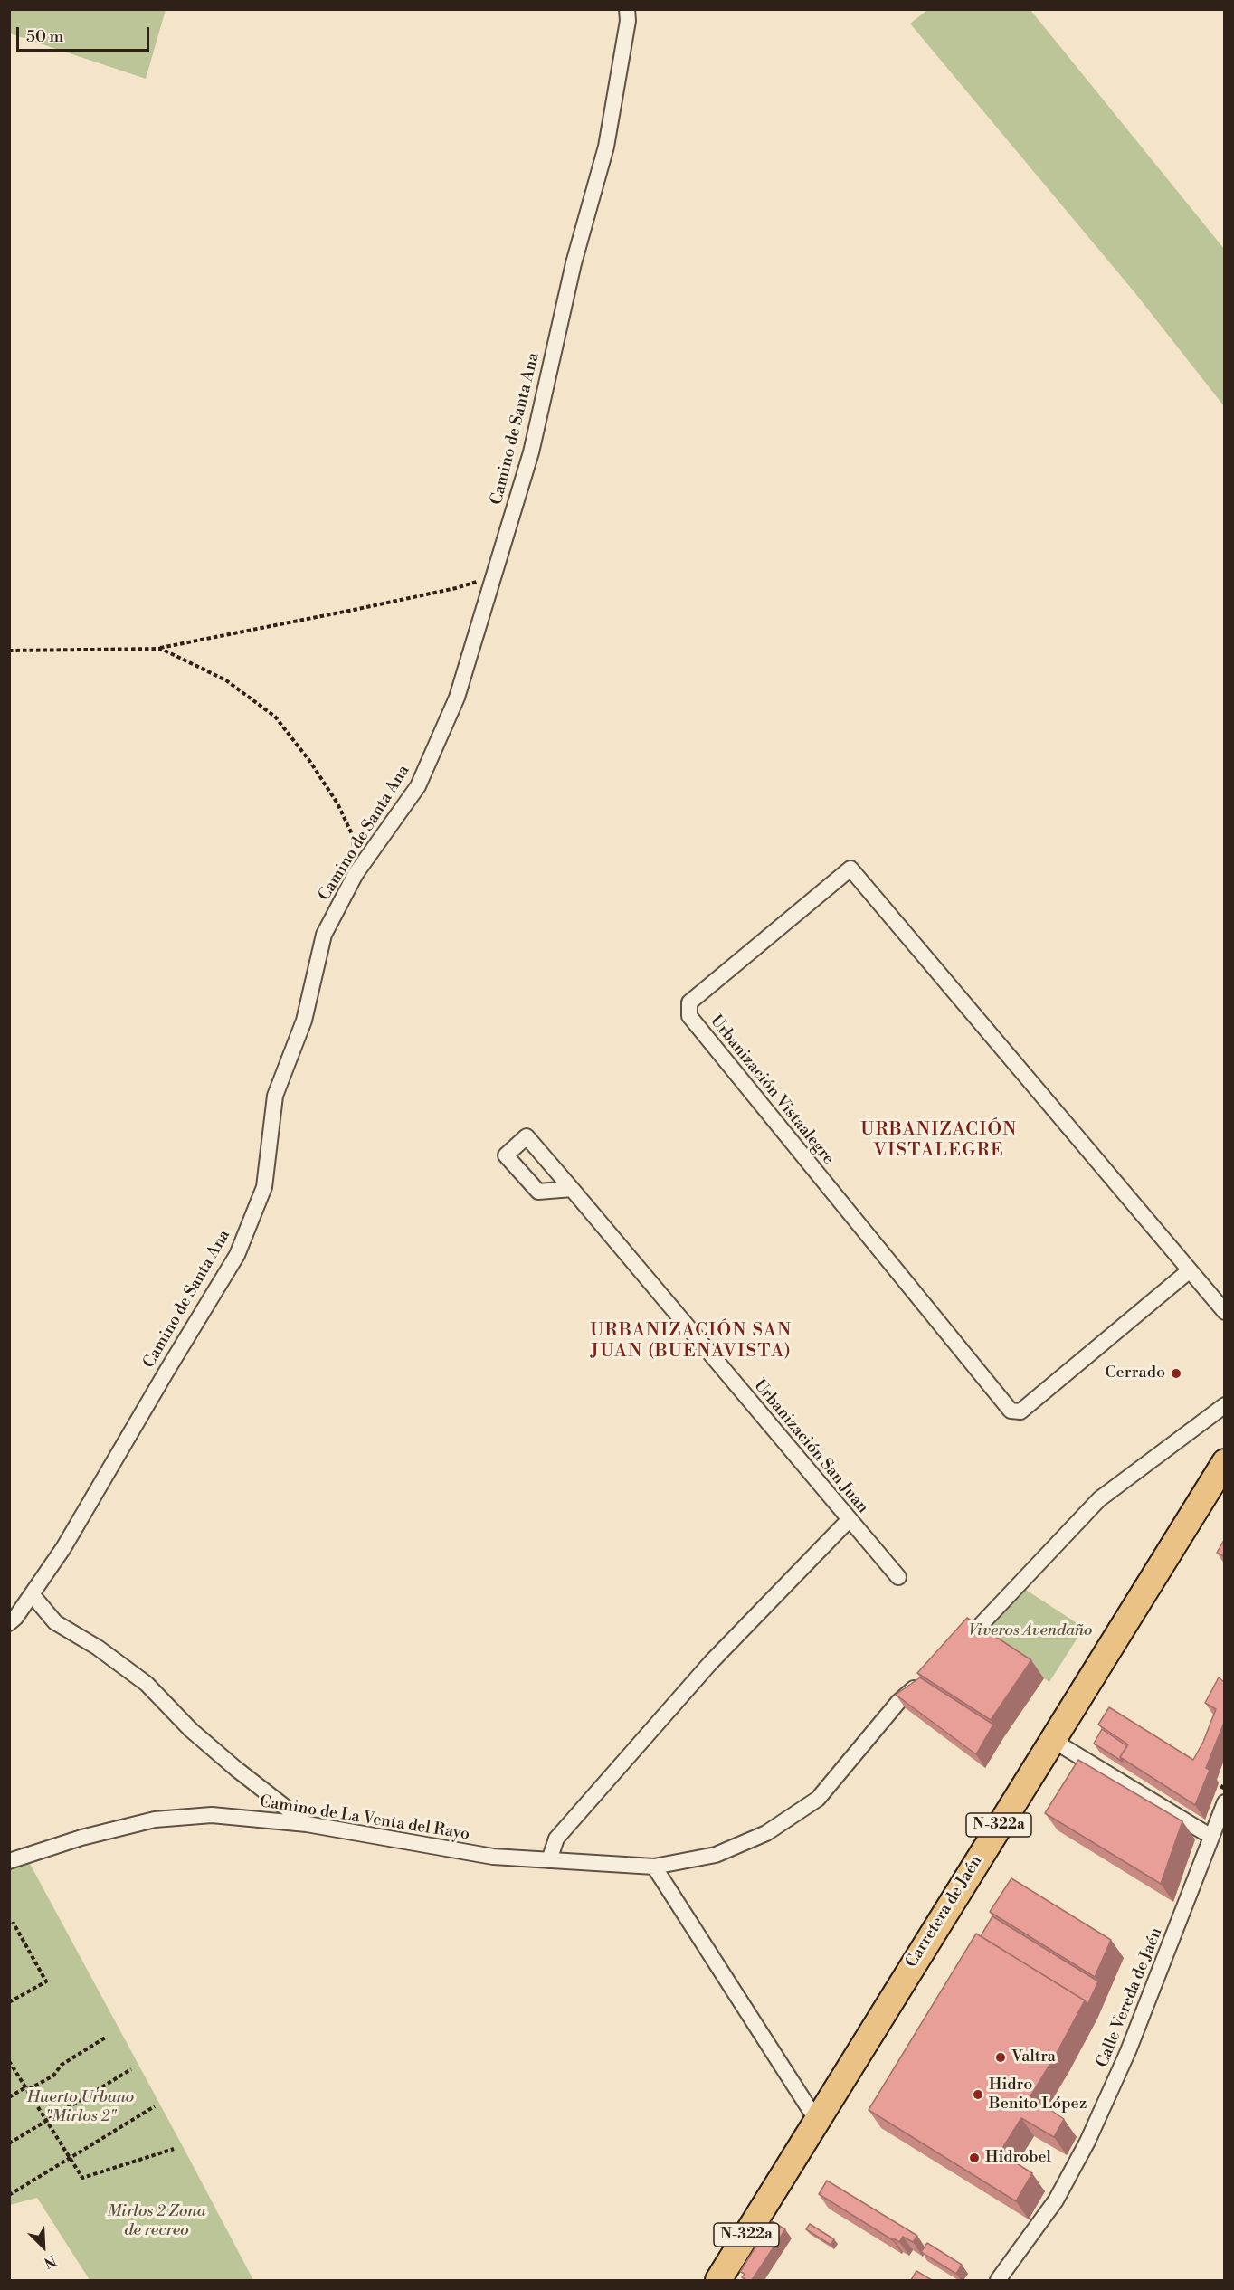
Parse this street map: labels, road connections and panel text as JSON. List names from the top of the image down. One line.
{"streets":{"highway":["N-322a","Carretera de Jaén"],"street":["Camino de Santa Ana","Urbanización Vistaalegre","Urbanización San Juan","Camino de La Venta del Rayo","Calle Vereda de Jaén"]},"districts":["URBANIZACIÓN VISTALEGRE","URBANIZACIÓN SAN JUAN (BUENAVISTA)"],"parks":["Viveros Avendaño","Huerto Urbano \"Mirlos 2\"","Mirlos 2 Zona de recreo"],"places":["Cerrado","Valtra","Hidro Benito López","Hidrobel"],"scale_bar":"50 m","north":"bottom right"}
